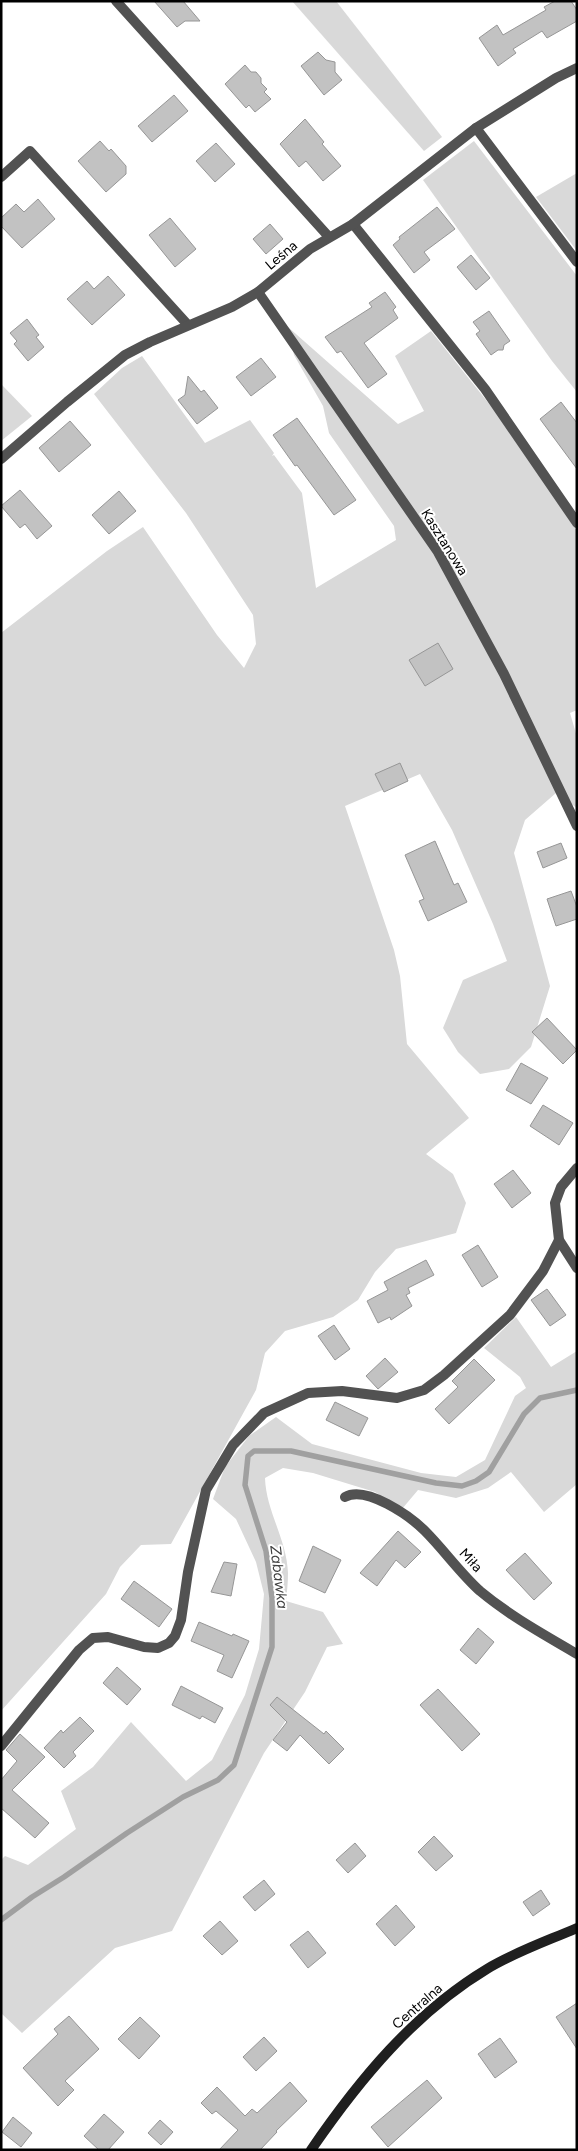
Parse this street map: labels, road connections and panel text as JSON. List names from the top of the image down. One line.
{"streets":{"street":["Leśna","Kasztanowa","Miła","Centralna"]},"crossings":[["Leśna","Kasztanowa"]],"water":["Zabawka"]}
